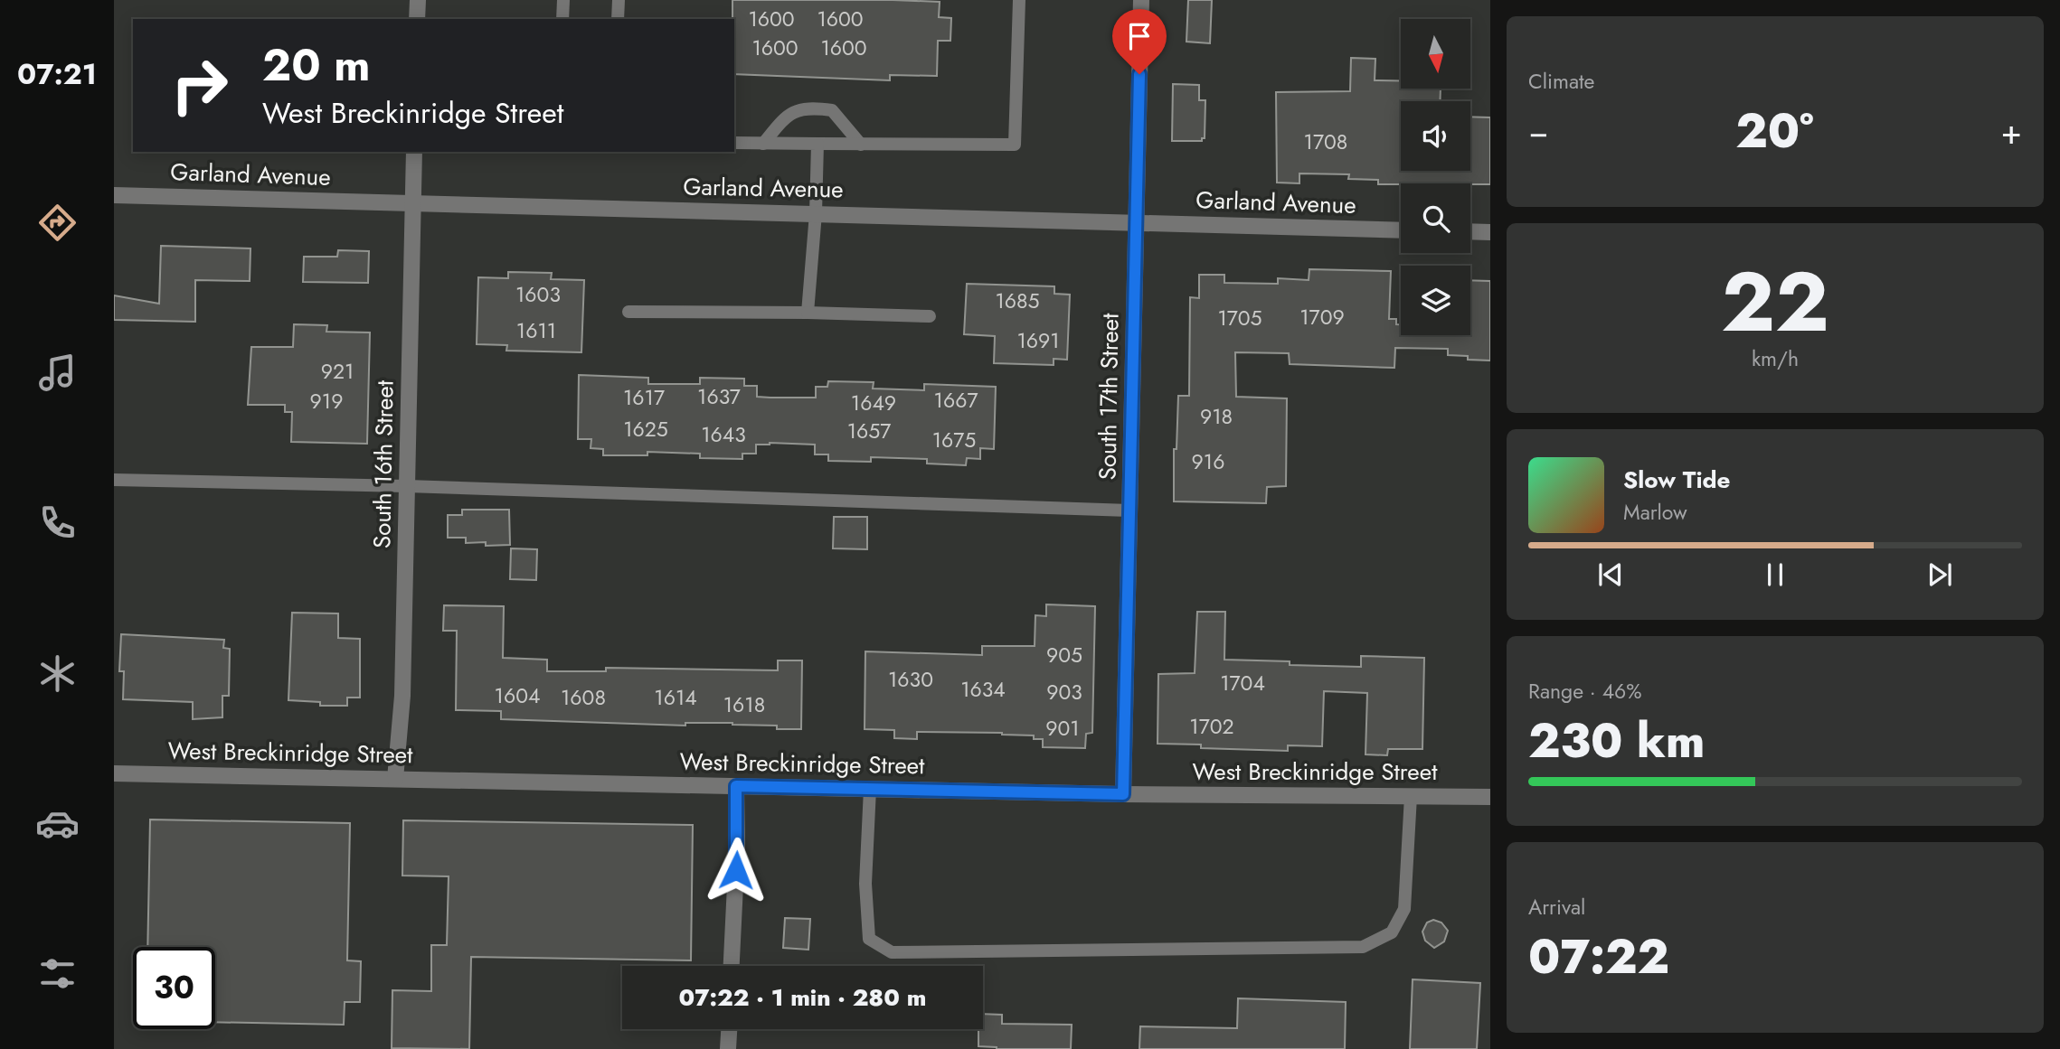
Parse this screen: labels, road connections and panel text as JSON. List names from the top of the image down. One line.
{"streets":{"street":["Garland Avenue","South 17th Street","South 16th Street","West Breckinridge Street"]},"crossings":[["Garland Avenue","South 17th Street"],["Garland Avenue","South 16th Street"],["South 17th Street","West Breckinridge Street"],["South 16th Street","West Breckinridge Street"]],"house_numbers":["1600","1600","1600","1600","1708","1603","1685","1709","1705","1611","1691","921","1637","1617","1667","919","1649","918","1625","1657","1643","1675","916","905","1630","1704","1634","903","1604","1608","1614","1618","1702","901"],"north":"bottom","page":{"tabs":"07:21","tile":["Climate",["22","km/h"],["Range · 46%","230 km"],["Arrival","07:22"]],"turn":["20 m","West Breckinridge Street"],"heat":["−","20°","+"],"song":["Slow Tide","Marlow"],"limit":"30","trip":"07:22 · 1 min · 280 m"}}
